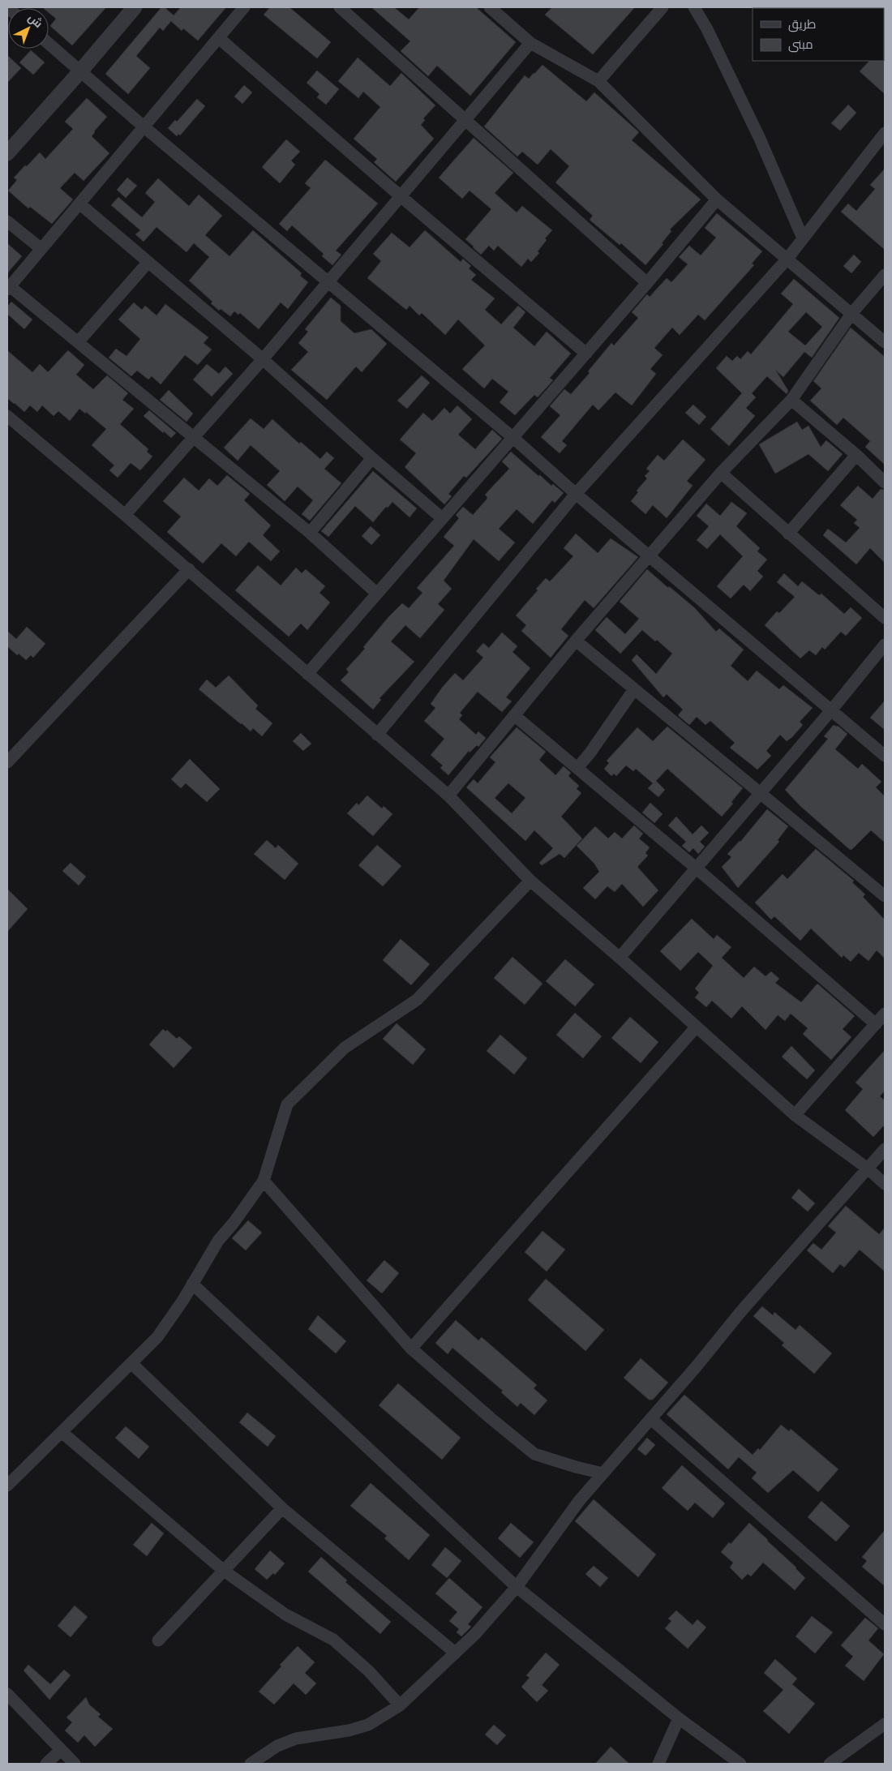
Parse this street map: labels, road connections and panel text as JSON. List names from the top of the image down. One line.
{"legend":["طريق","مبنى"],"north":"top right"}
